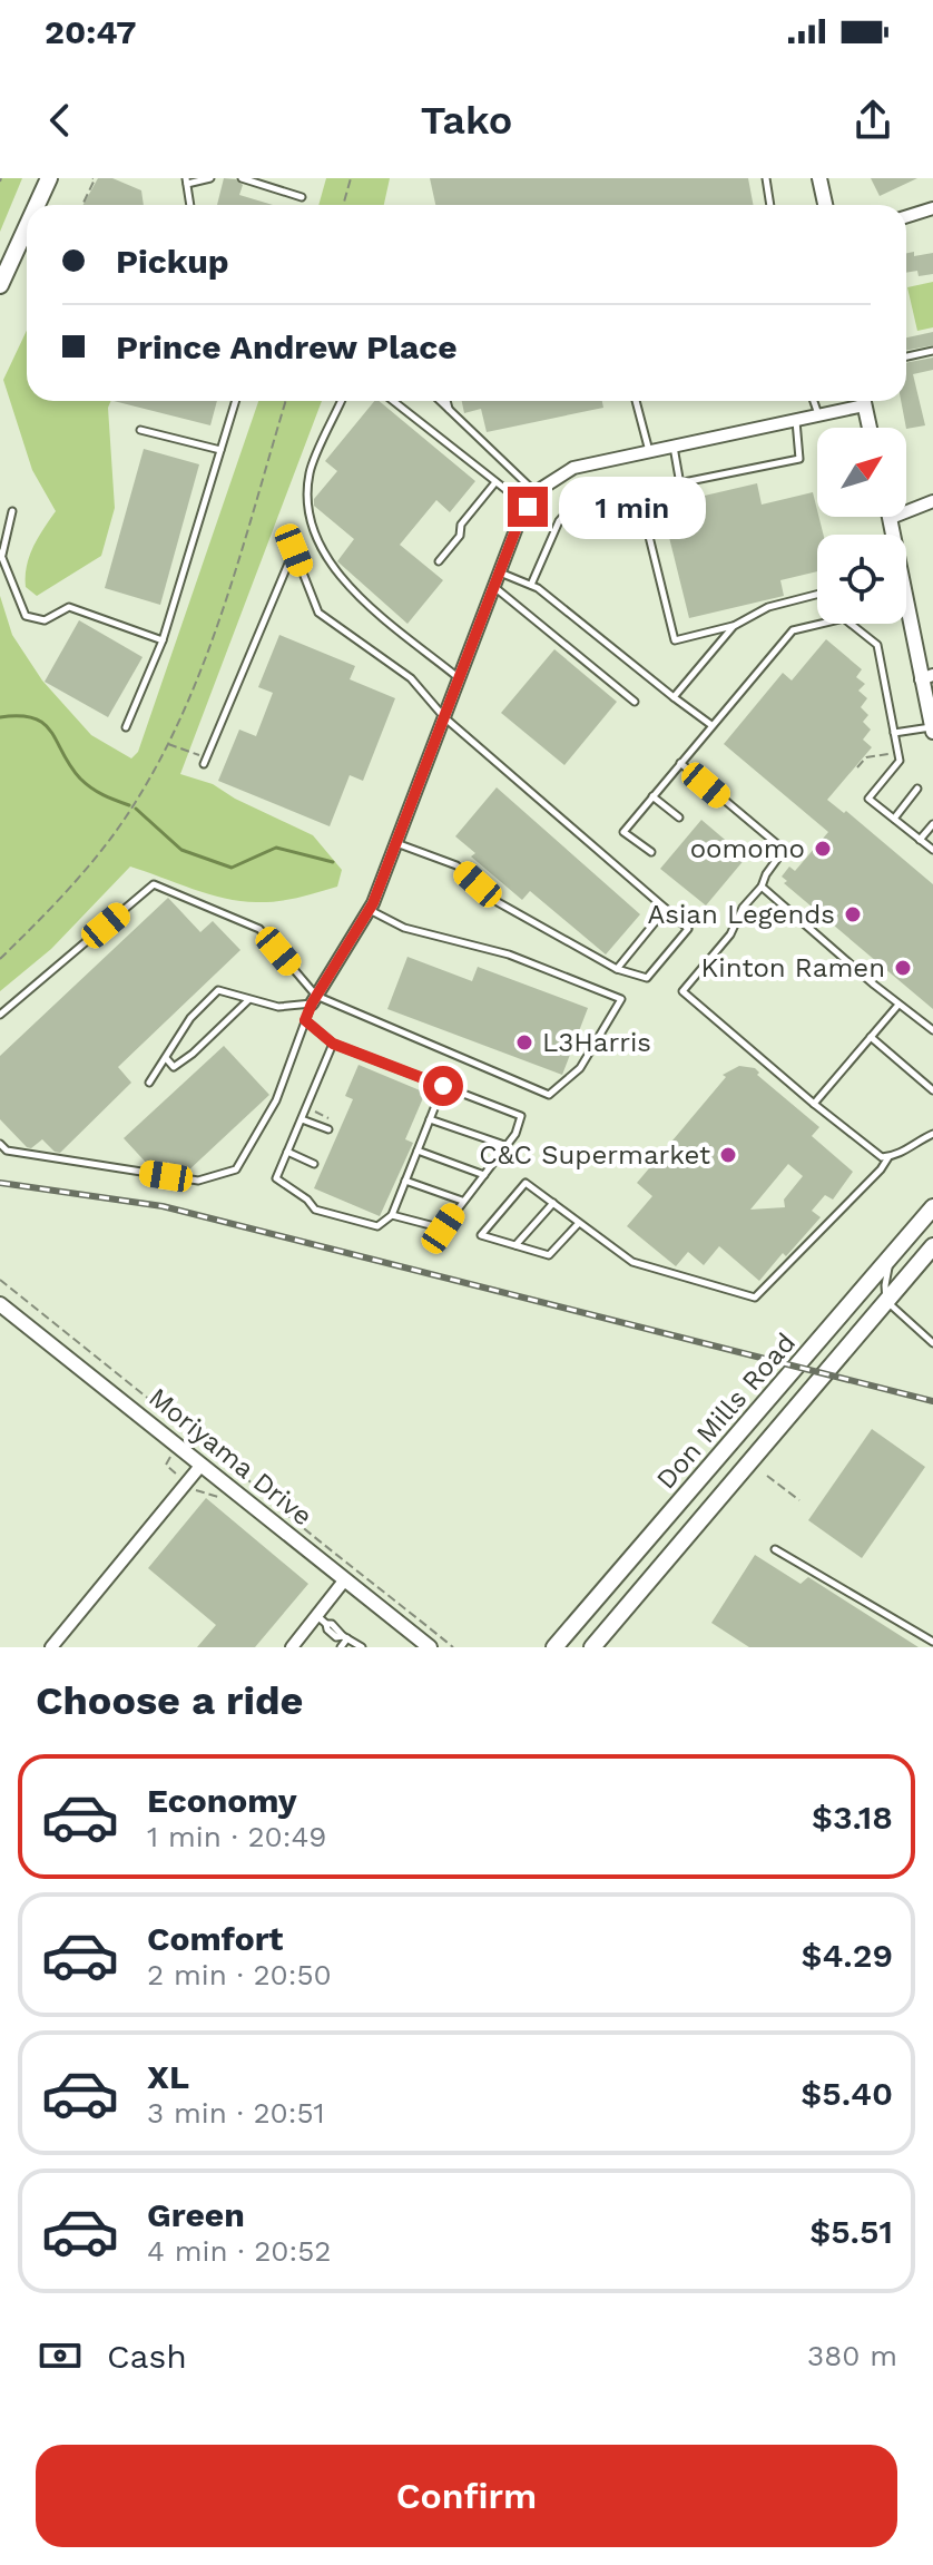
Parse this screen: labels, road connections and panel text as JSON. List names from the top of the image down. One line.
{"streets":{"main road":["Don Mills Road"],"street":["Moriyama Drive"]},"places":["oomomo","Asian Legends","Kinton Ramen","L3Harris","C&C Supermarket"],"north":"top right","page":{"status":"20:47","header":"Tako","banner":["Pickup","Prince Andrew Place"],"bubble":"1 min","heading":"Choose a ride","list":[{"name":"Economy","note":"1 min · 20:49","value":"$3.18"},{"name":"Comfort","note":"2 min · 20:50","value":"$4.29"},{"name":"XL","note":"3 min · 20:51","value":"$5.40"},{"name":"Green","note":"4 min · 20:52","value":"$5.51"}],"pay":["Cash","380 m"],"buttons":"Confirm"}}
